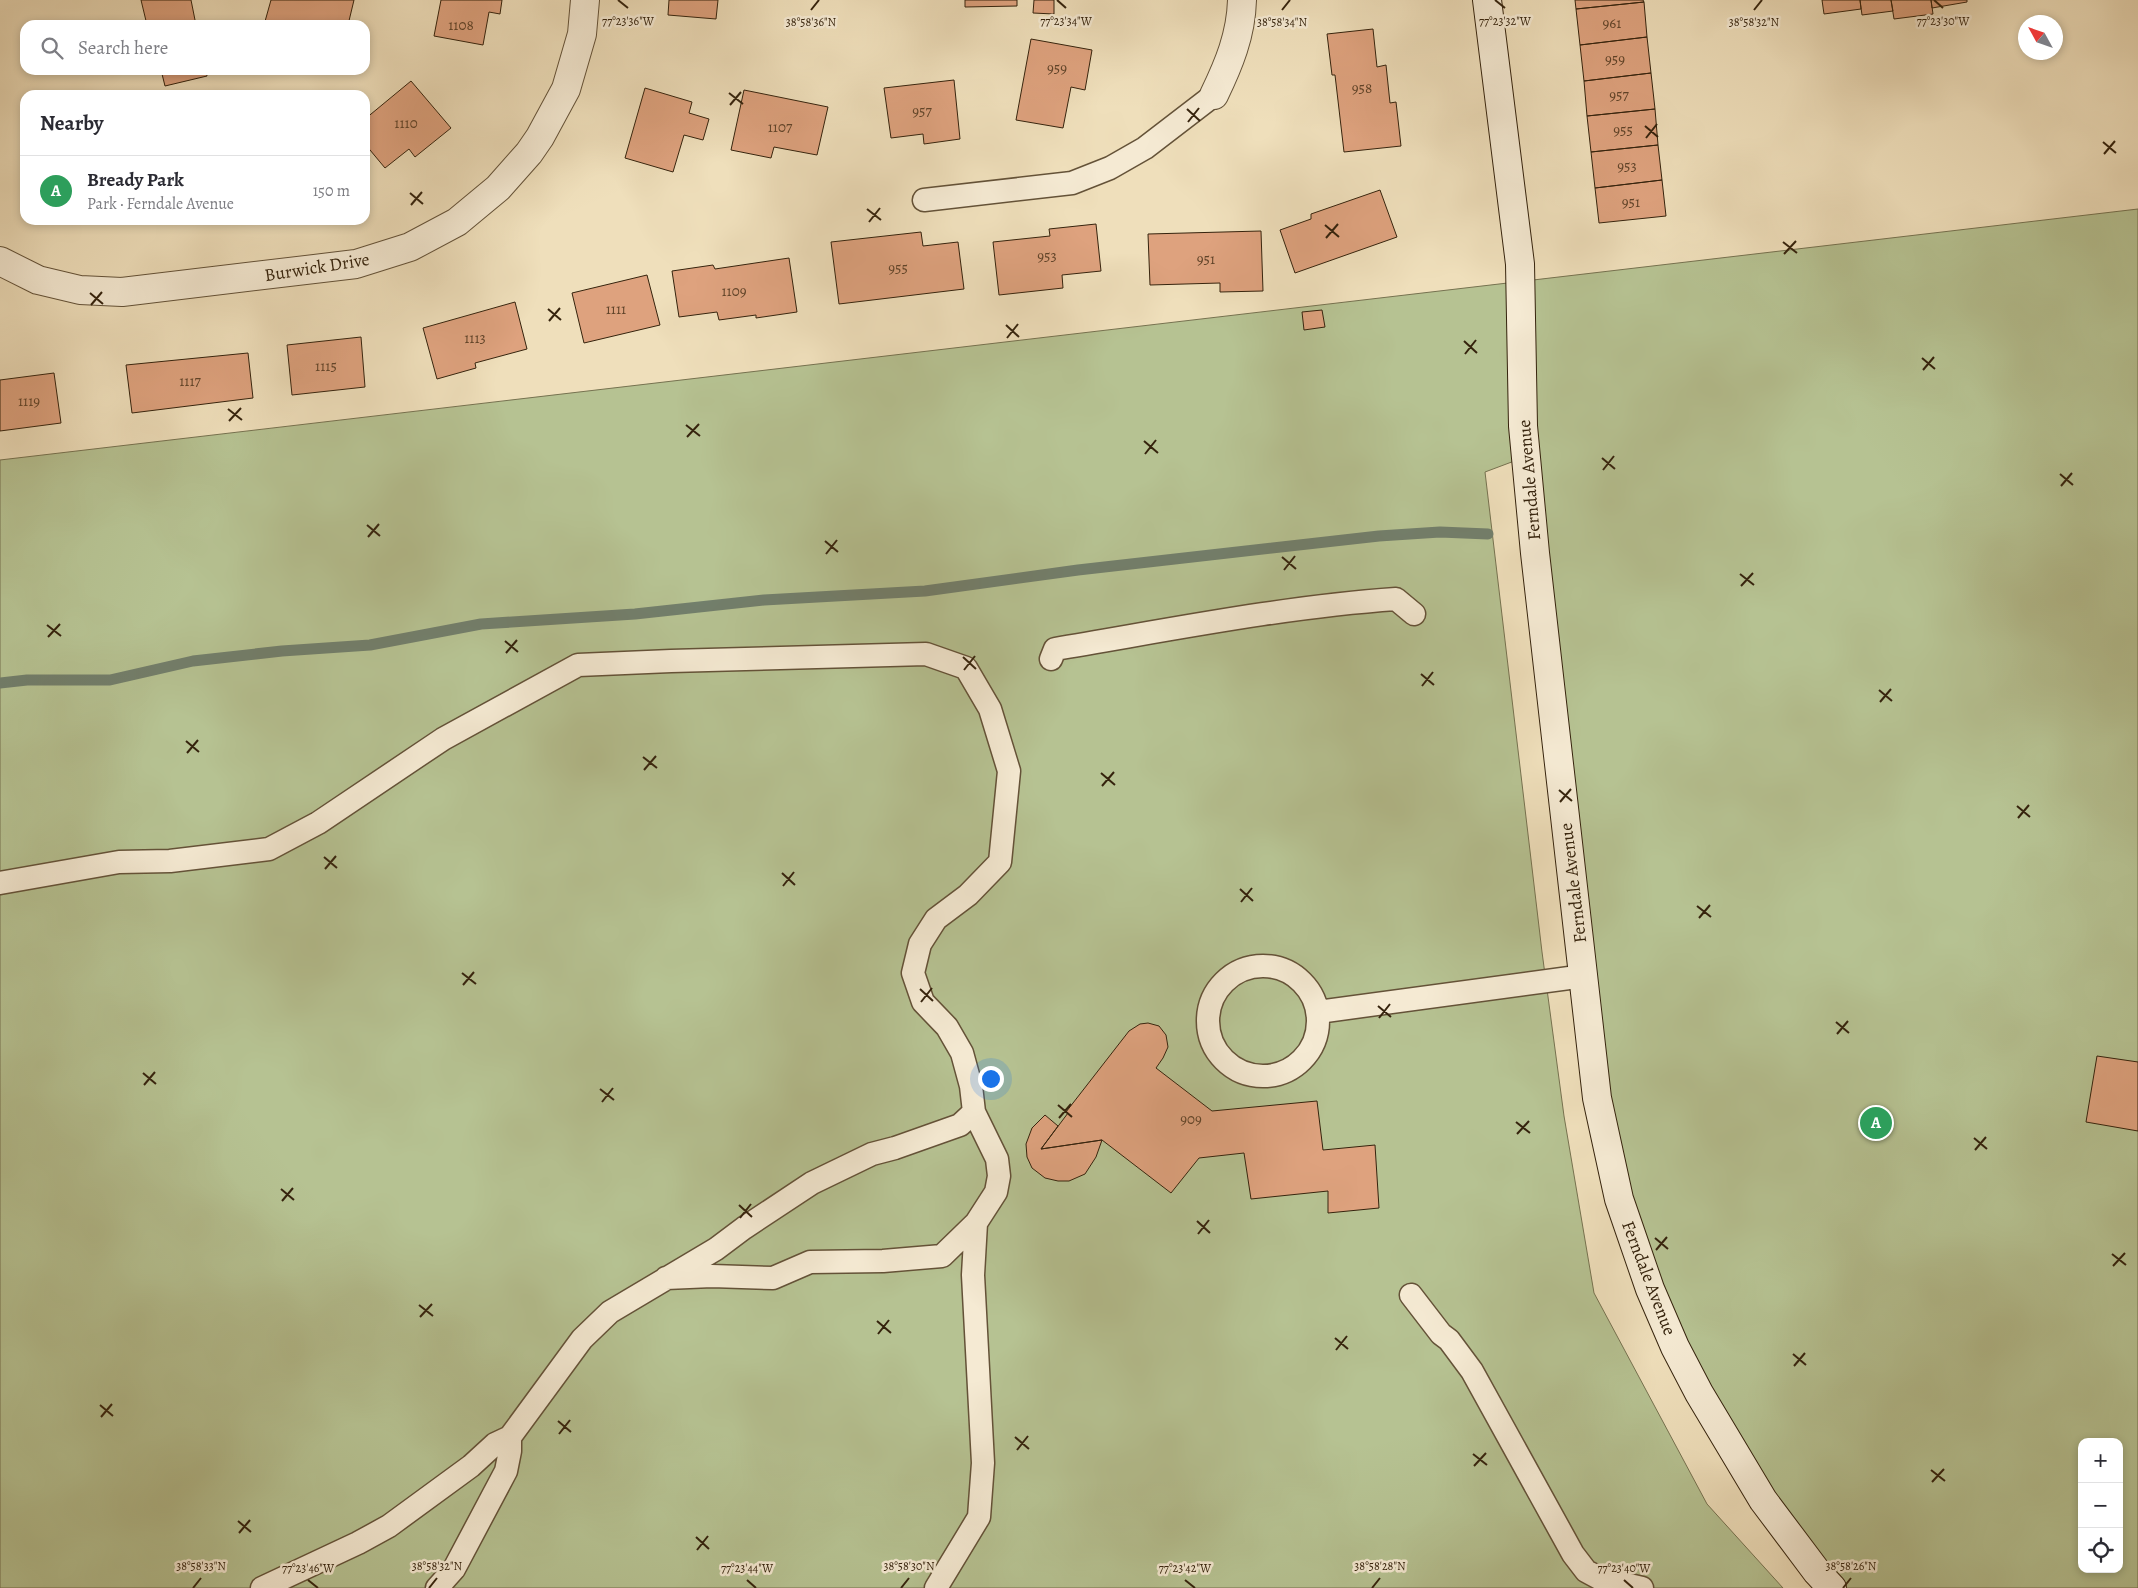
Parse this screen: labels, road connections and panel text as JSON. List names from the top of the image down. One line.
{"streets":{"street":["Burwick Drive","Ferndale Avenue"]},"house_numbers":["961","1108","959","959","958","957","957","1110","1107","955","953","951","953","951","955","1109","1111","1113","1115","1117","1119","909"],"north":"top left","page":{"search":"Search here","heading":"Nearby","list":[{"mark":"A","name":"Bready Park","note":"Park · Ferndale Avenue","value":"150 m"}],"pins":"A","map_buttons":["+","−"]},"coordinates":["77°23'36\"W","77°23'34\"W","77°23'32\"W","77°23'30\"W","38°58'36\"N","38°58'34\"N","38°58'32\"N","38°58'33\"N","38°58'30\"N","38°58'28\"N","38°58'26\"N","77°23'46\"W","77°23'44\"W","77°23'42\"W","77°23'40\"W"]}
